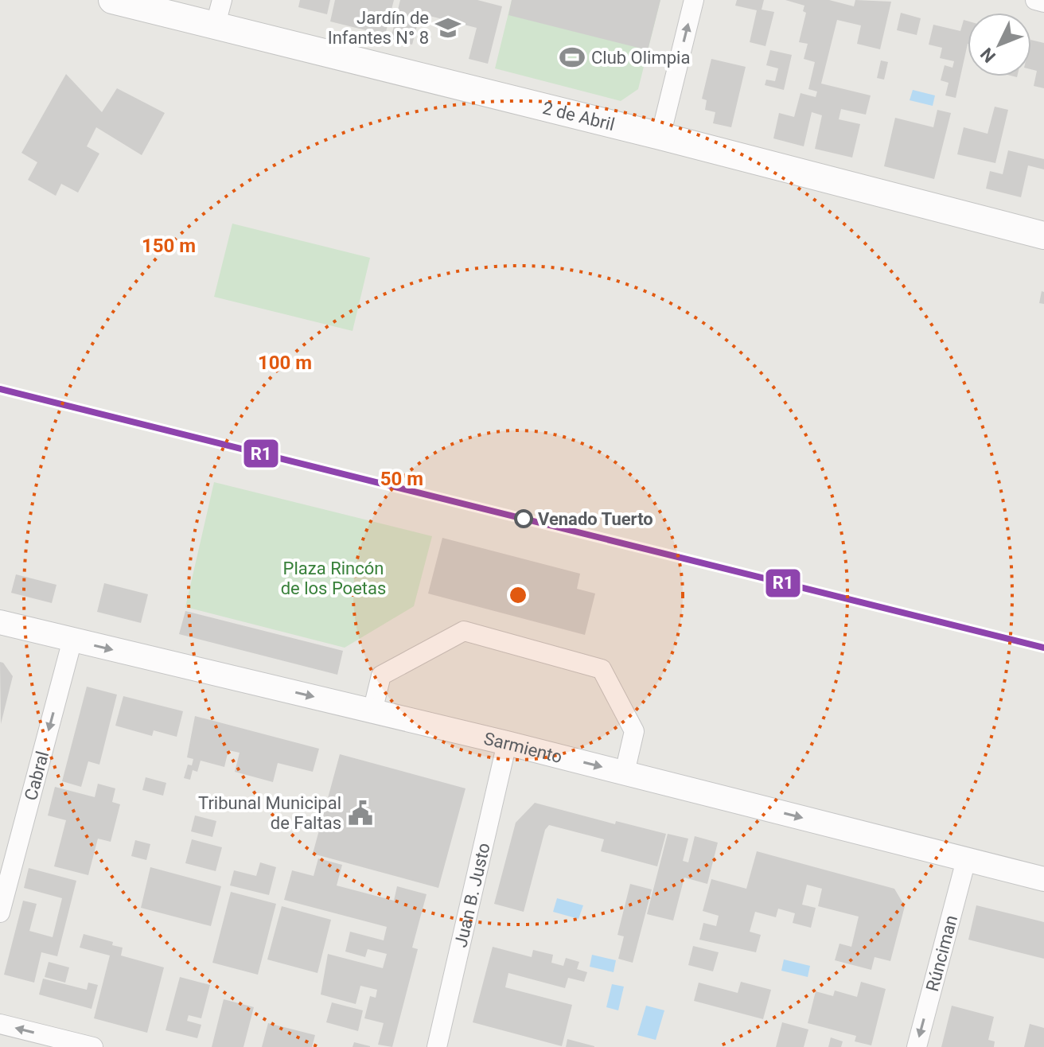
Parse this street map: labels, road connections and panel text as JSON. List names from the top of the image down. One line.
{"streets":{"main road":["2 de Abril"],"street":["Sarmiento","Cabral","Juan B. Justo","Rúnciman"]},"crossings":[["Sarmiento","Cabral"],["Sarmiento","Juan B. Justo"],["Sarmiento","Rúnciman"]],"one_way":["Sarmiento","Cabral","Rúnciman"],"parks":["Plaza Rincón de los Poetas"],"places":{"school or university":["Jardín de Infantes N° 8"],"sports":["Club Olimpia"],"other":["Venado Tuerto"],"public building":["Tribunal Municipal de Faltas"]},"lines":["transit line R1"],"north":"bottom left","rings":["150 m","100 m","50 m"]}
